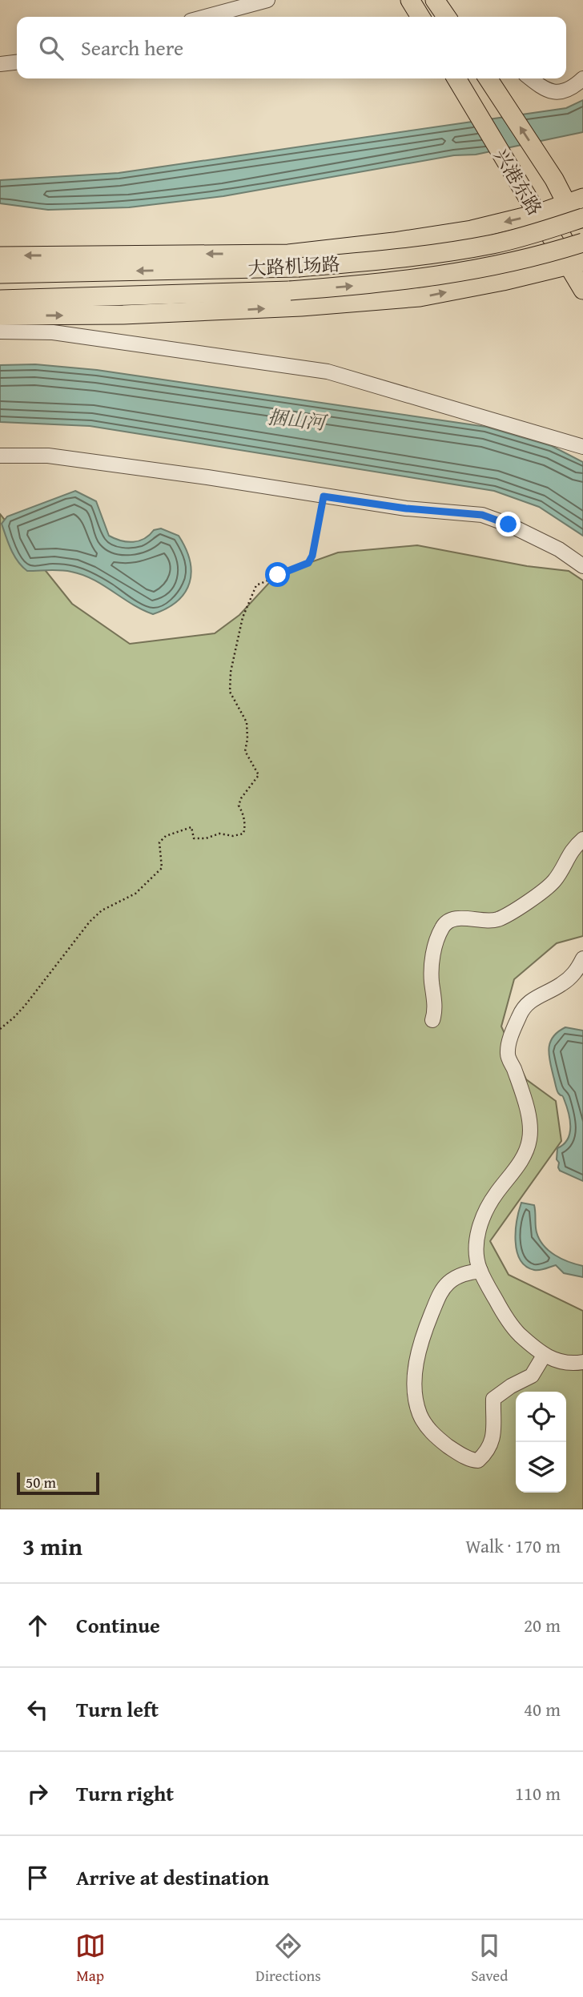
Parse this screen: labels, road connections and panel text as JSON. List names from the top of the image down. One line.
{"streets":{"main road":["兴港东路","大路机场路"]},"water":["捆山河"],"scale_bar":"50 m","page":{"search":"Search here","scale":"50 m","heading":["3 min","Walk · 170 m"],"list":[["Continue","20 m"],["Turn left","40 m"],["Turn right","110 m"],"Arrive at destination"],"nav":["Map","Directions","Saved"]}}
